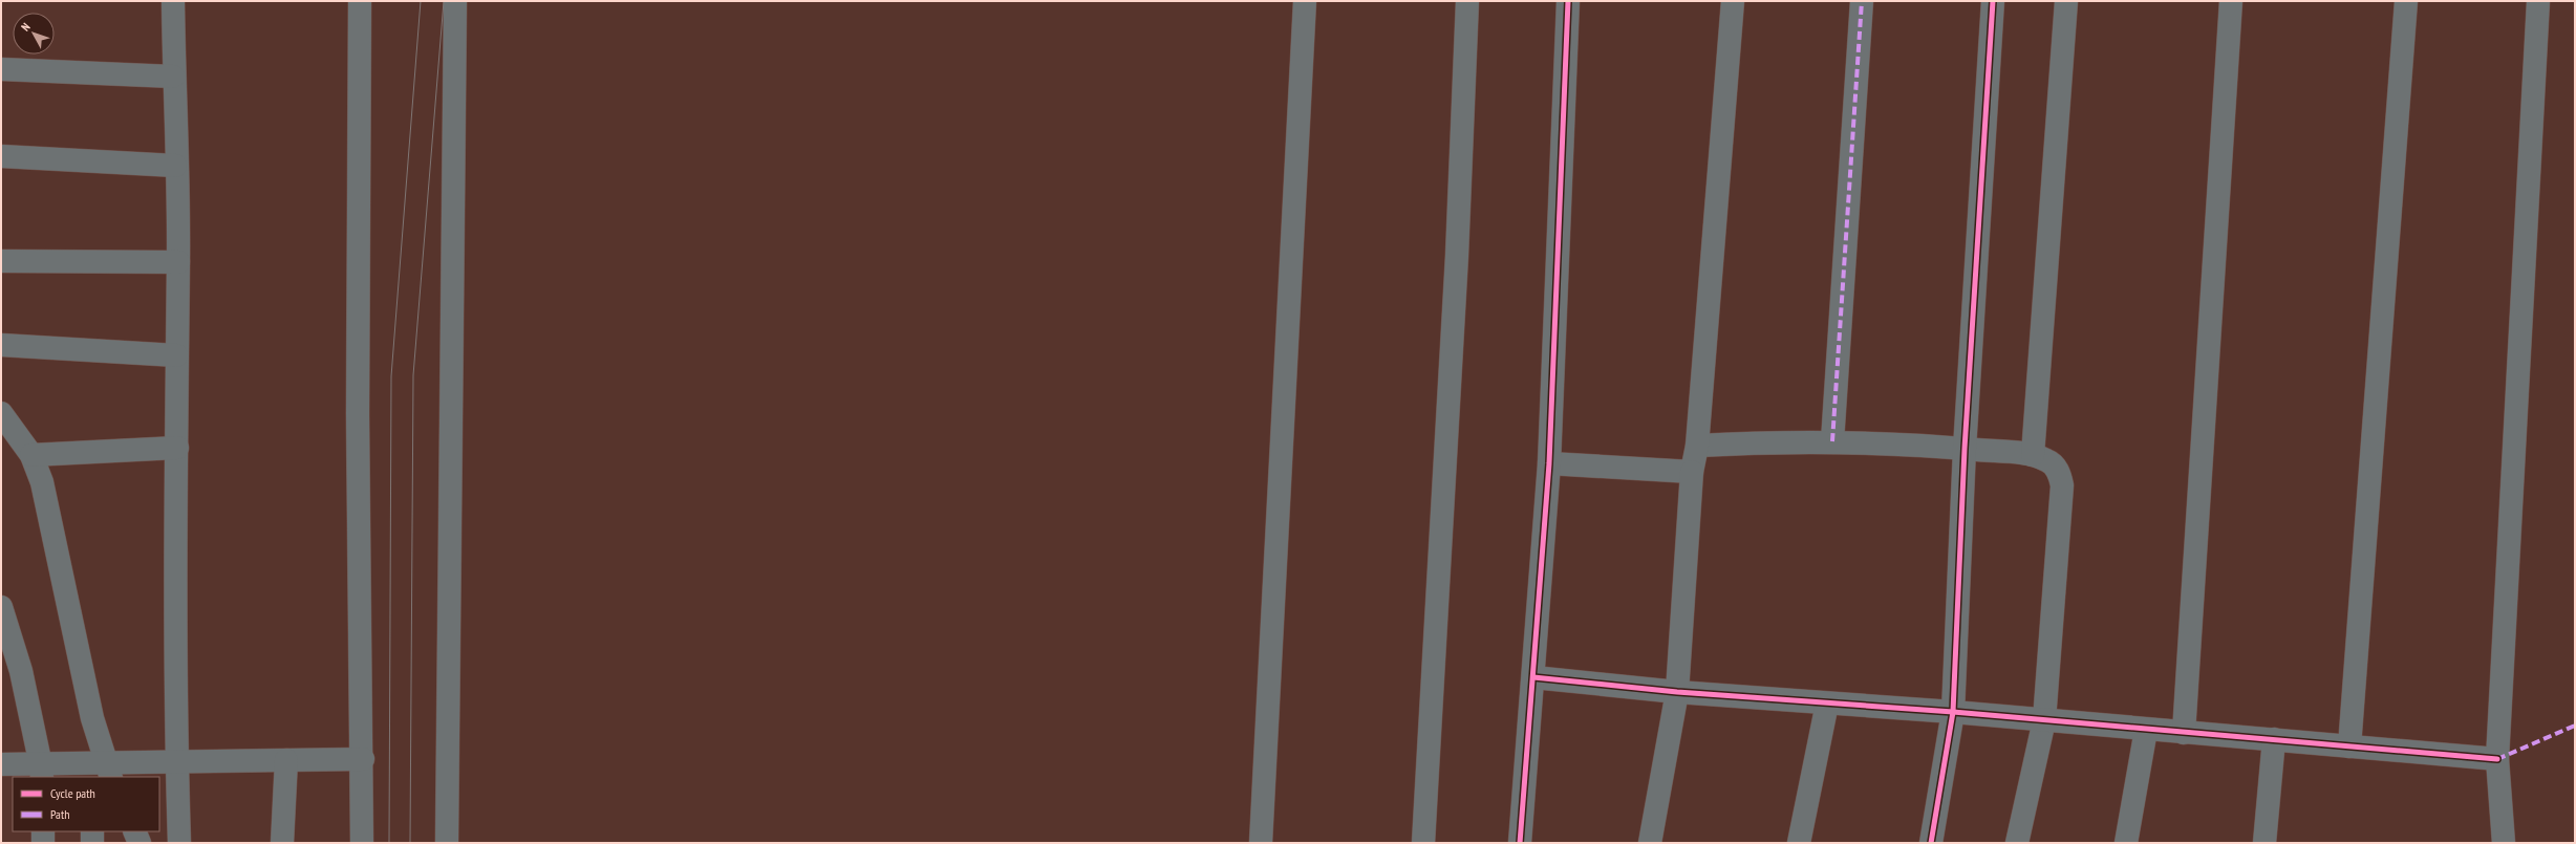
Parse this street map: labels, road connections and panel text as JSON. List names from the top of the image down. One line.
{"legend":["Cycle path","Path"],"north":"top left"}
